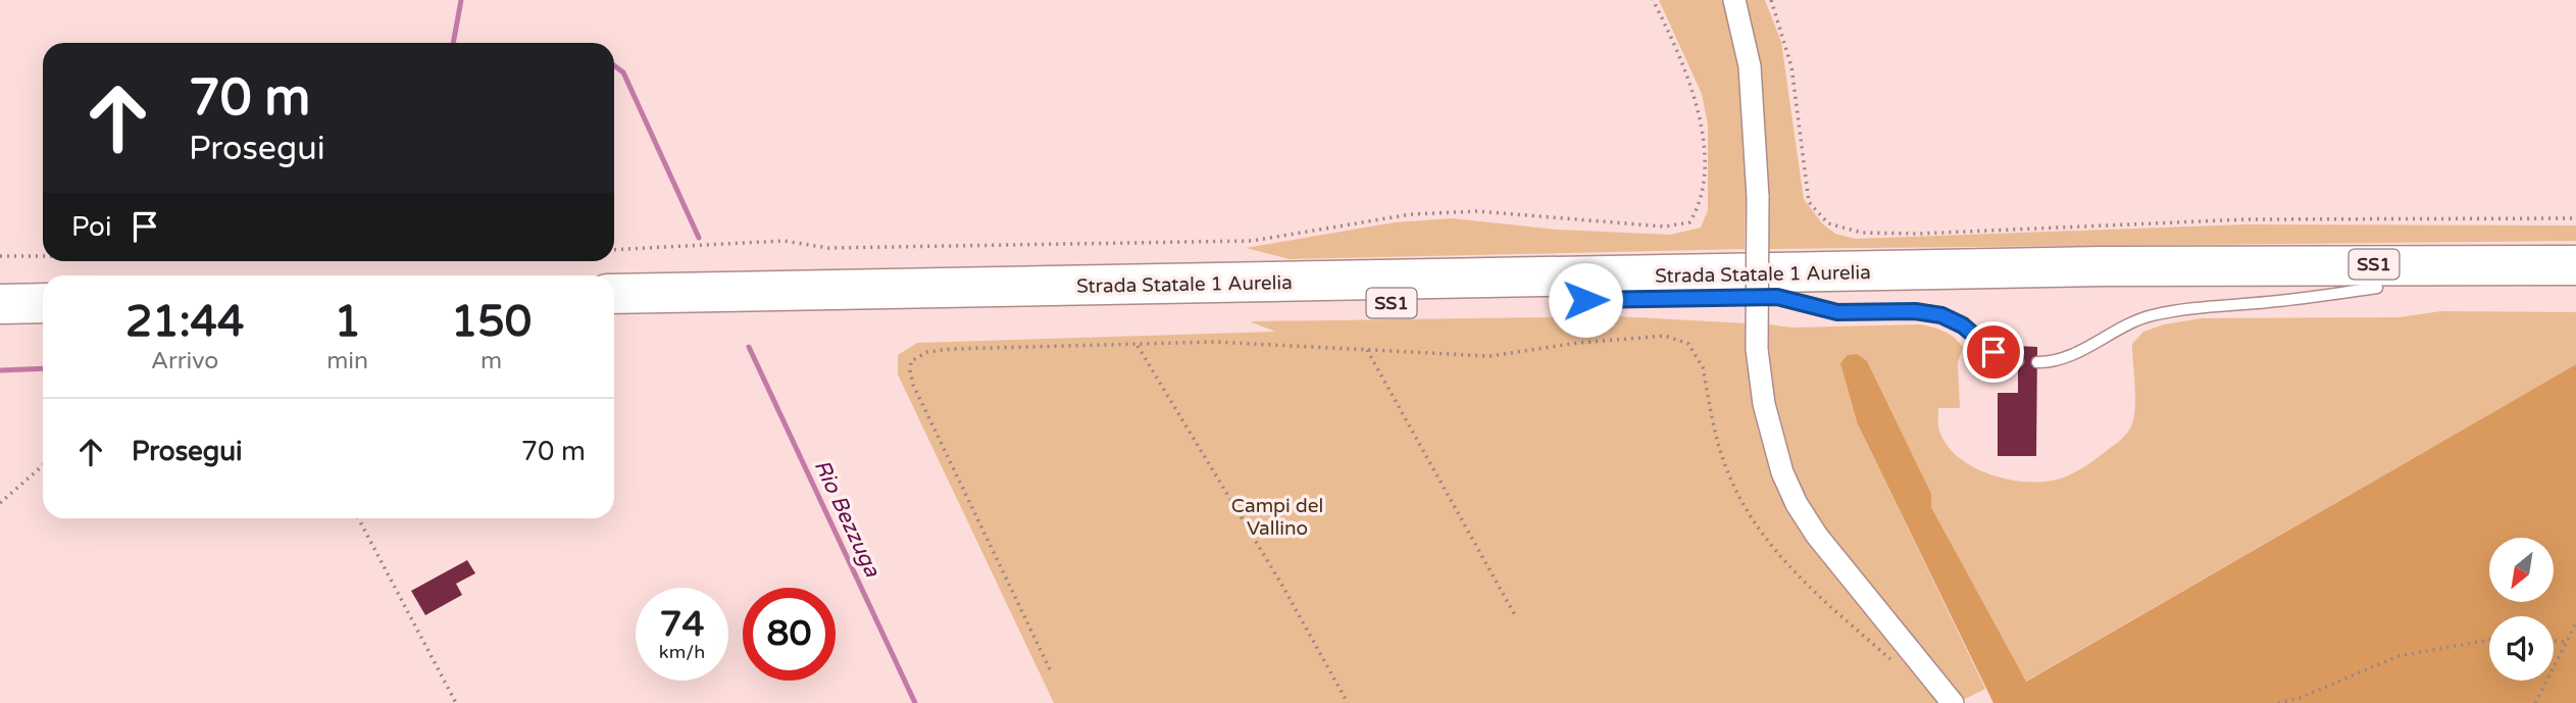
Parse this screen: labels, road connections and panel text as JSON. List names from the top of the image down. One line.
{"streets":{"highway":["SS1","Strada Statale 1 Aurelia"]},"water":["Rio Bezzuga"],"parks":["Campi del Vallino"],"north":"bottom left","page":{"turn":["70 m","Prosegui"],"then":"Poi","eta":["21:44","Arrivo","1","min","150","m"],"list":[{"name":"Prosegui","value":"70 m"}],"speed":"74 km/h","limit":"80"}}
